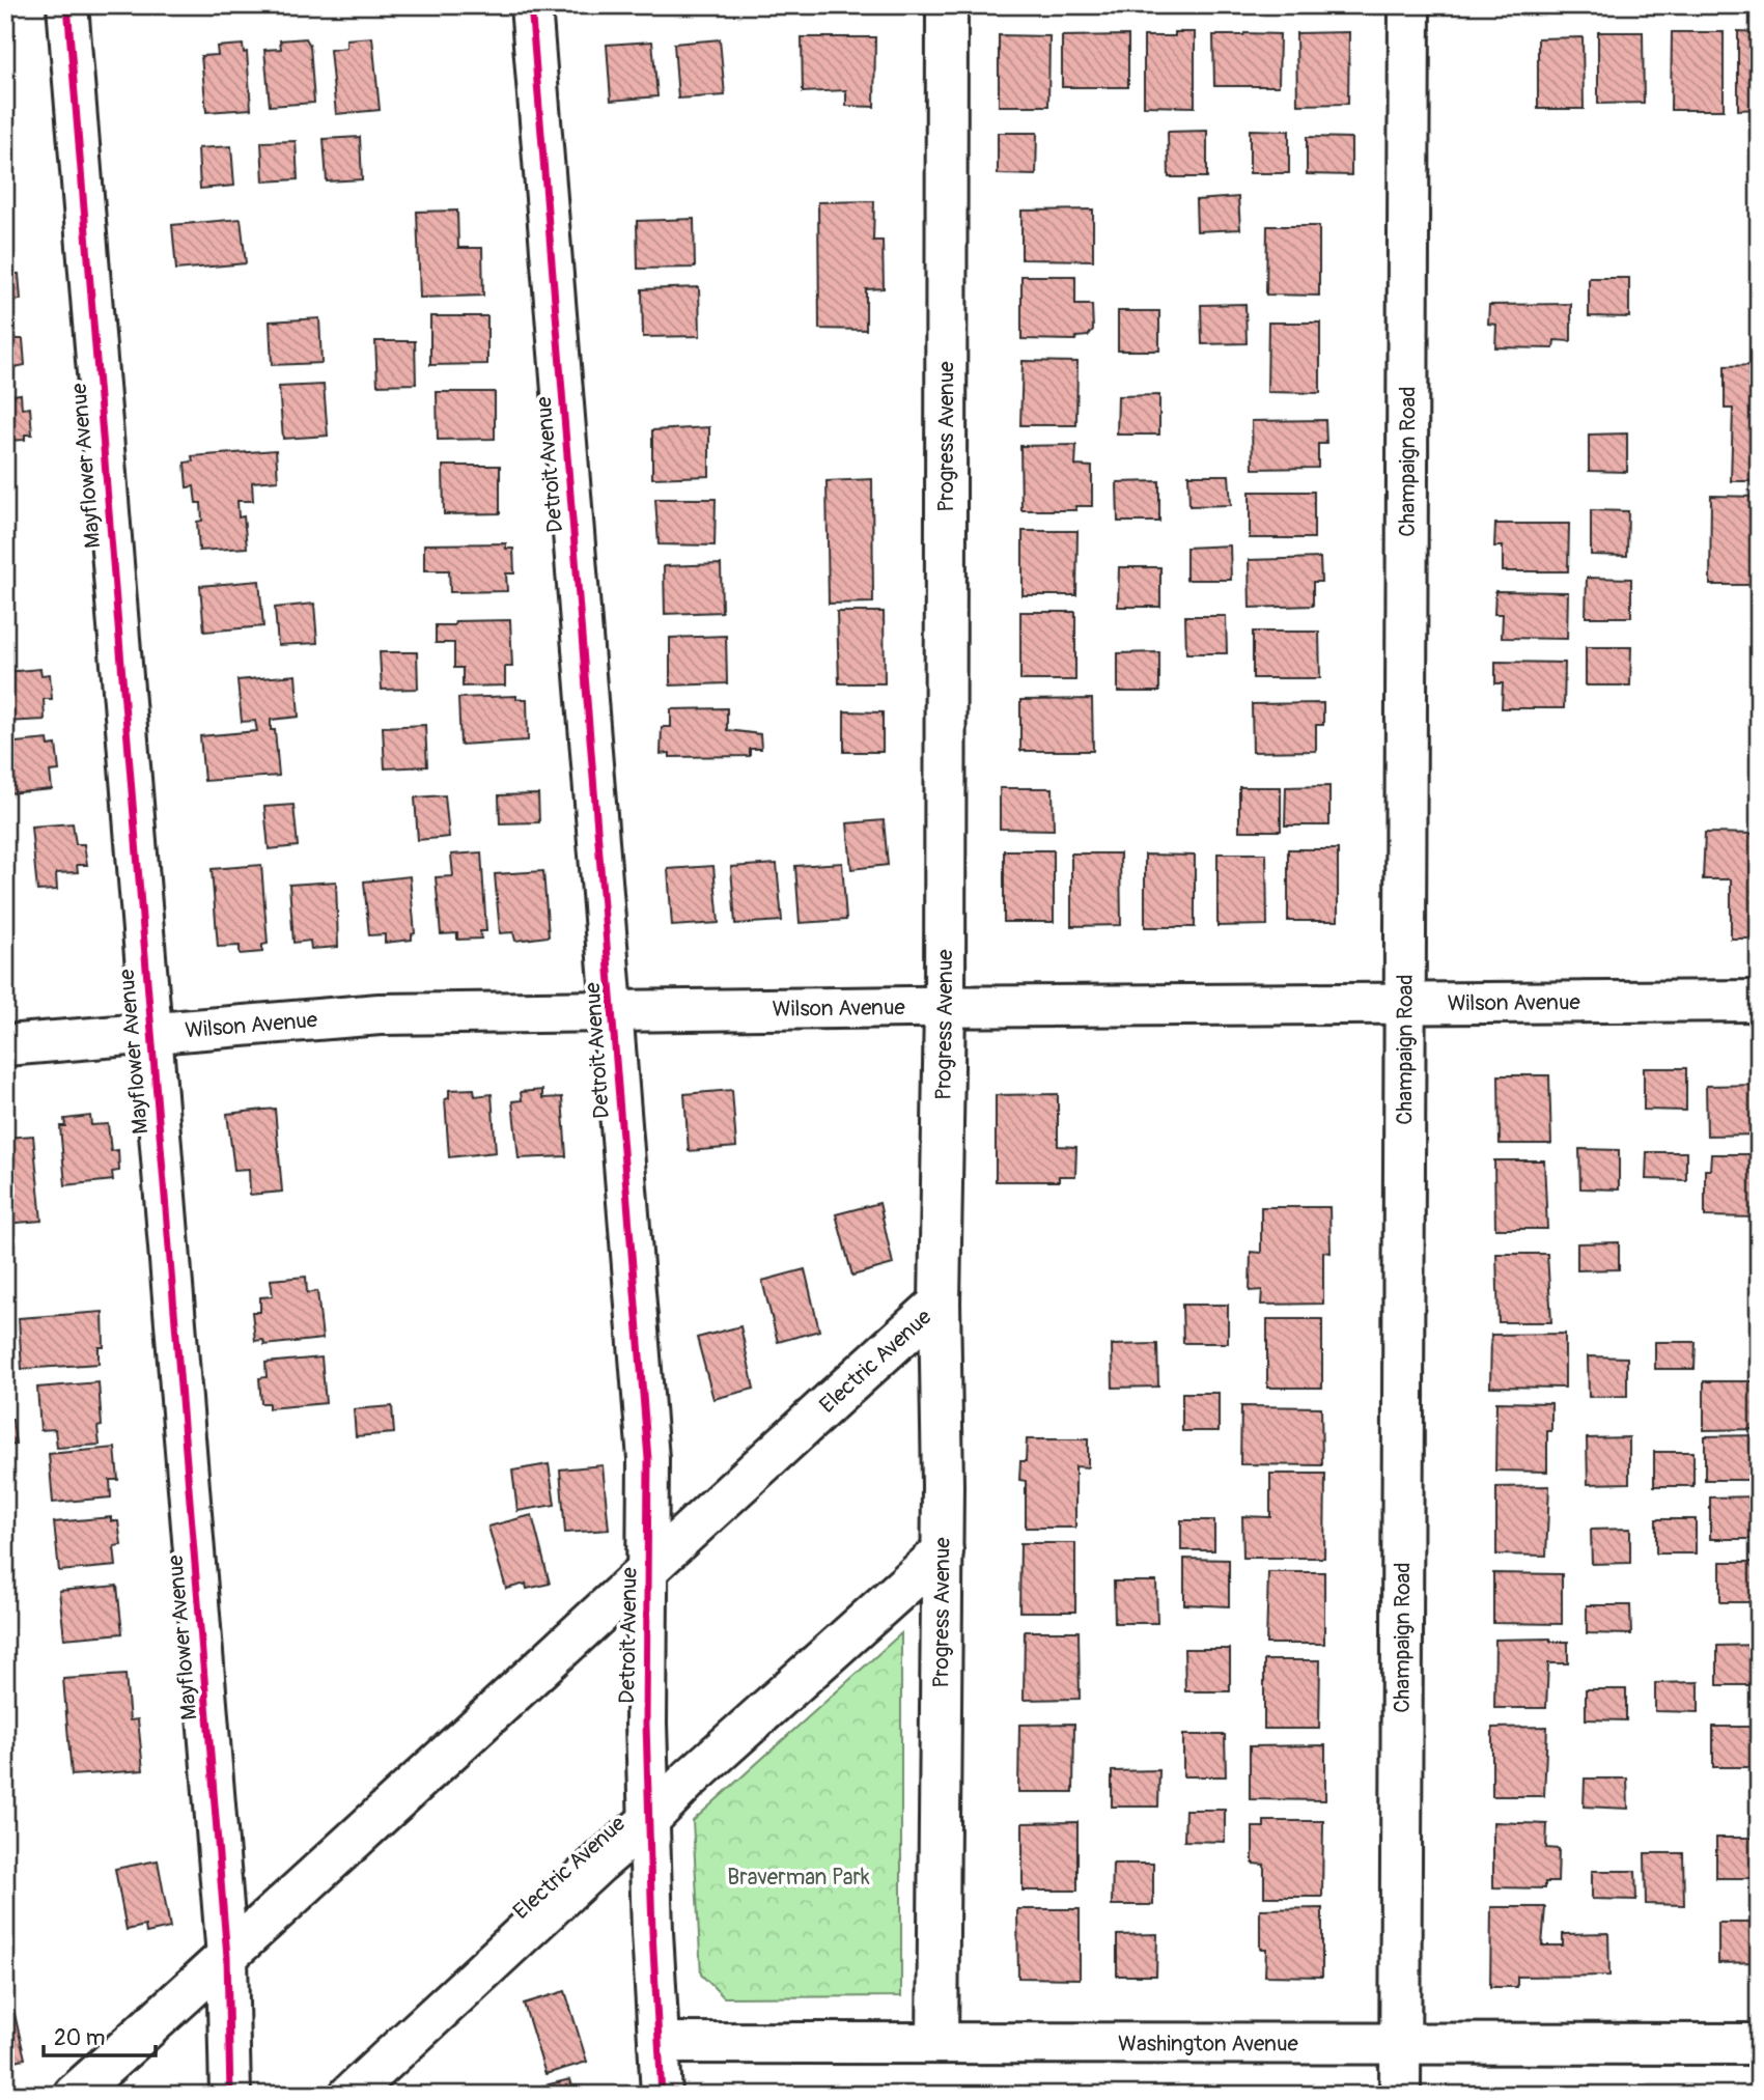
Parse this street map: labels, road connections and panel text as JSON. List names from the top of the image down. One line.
{"streets":{"street":["Progress Avenue","Champaign Road","Detroit Avenue","Mayflower Avenue","Wilson Avenue","Electric Avenue","Washington Avenue"]},"crossings":[["Progress Avenue","Wilson Avenue"],["Progress Avenue","Electric Avenue"],["Progress Avenue","Washington Avenue"],["Champaign Road","Wilson Avenue"],["Champaign Road","Washington Avenue"],["Detroit Avenue","Wilson Avenue"],["Detroit Avenue","Electric Avenue"],["Detroit Avenue","Washington Avenue"],["Mayflower Avenue","Wilson Avenue"],["Mayflower Avenue","Electric Avenue"]],"parks":["Braverman Park"],"scale_bar":"20 m"}
